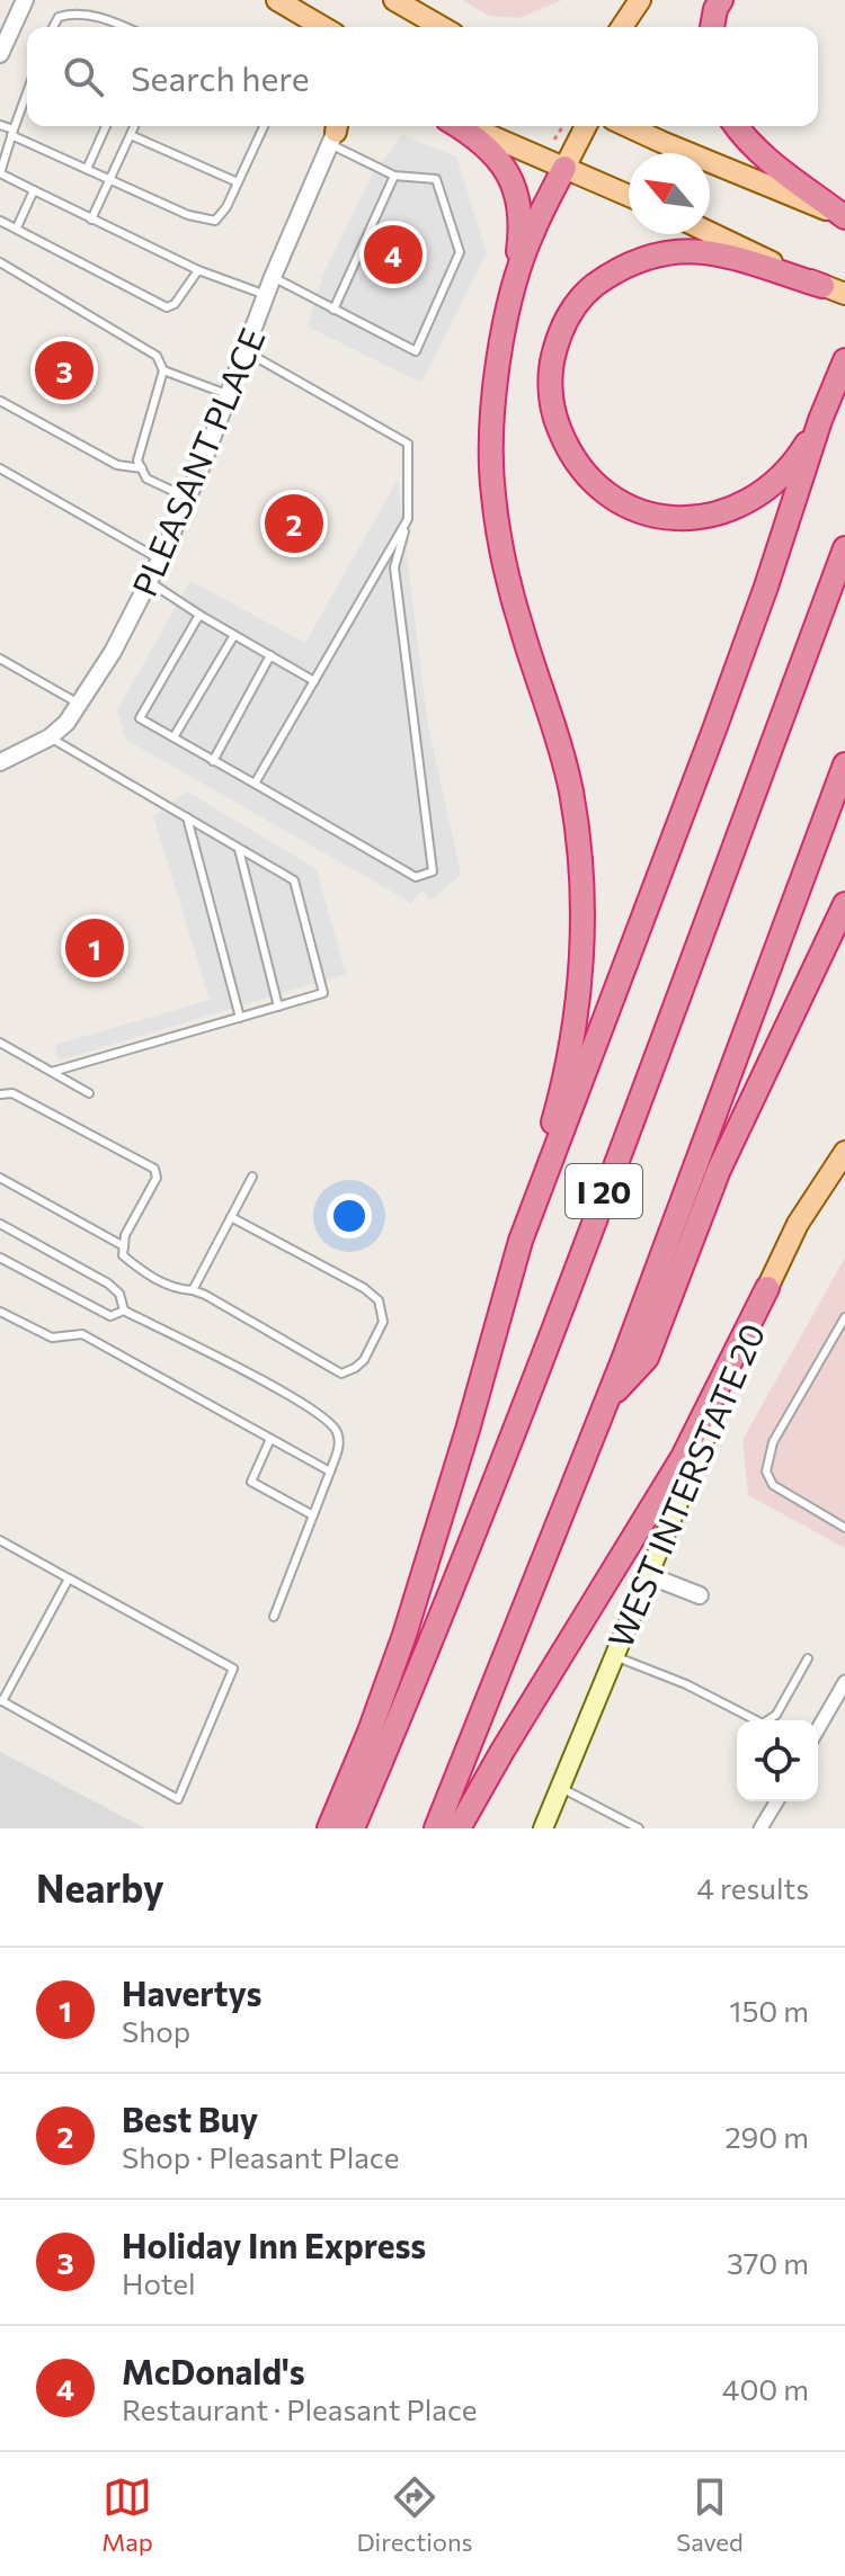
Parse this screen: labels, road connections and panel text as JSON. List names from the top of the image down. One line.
{"streets":{"highway":["I 20"],"main road":["WEST INTERSTATE 20"],"street":["PLEASANT PLACE"]},"north":"top left","page":{"search":"Search here","pins":["4","3","2","1"],"heading":["Nearby","4 results"],"list":[{"mark":"1","name":"Havertys","note":"Shop","value":"150 m"},{"mark":"2","name":"Best Buy","note":"Shop · Pleasant Place","value":"290 m"},{"mark":"3","name":"Holiday Inn Express","note":"Hotel","value":"370 m"},{"mark":"4","name":"McDonald's","note":"Restaurant · Pleasant Place","value":"400 m"}],"nav":["Map","Directions","Saved"]}}
